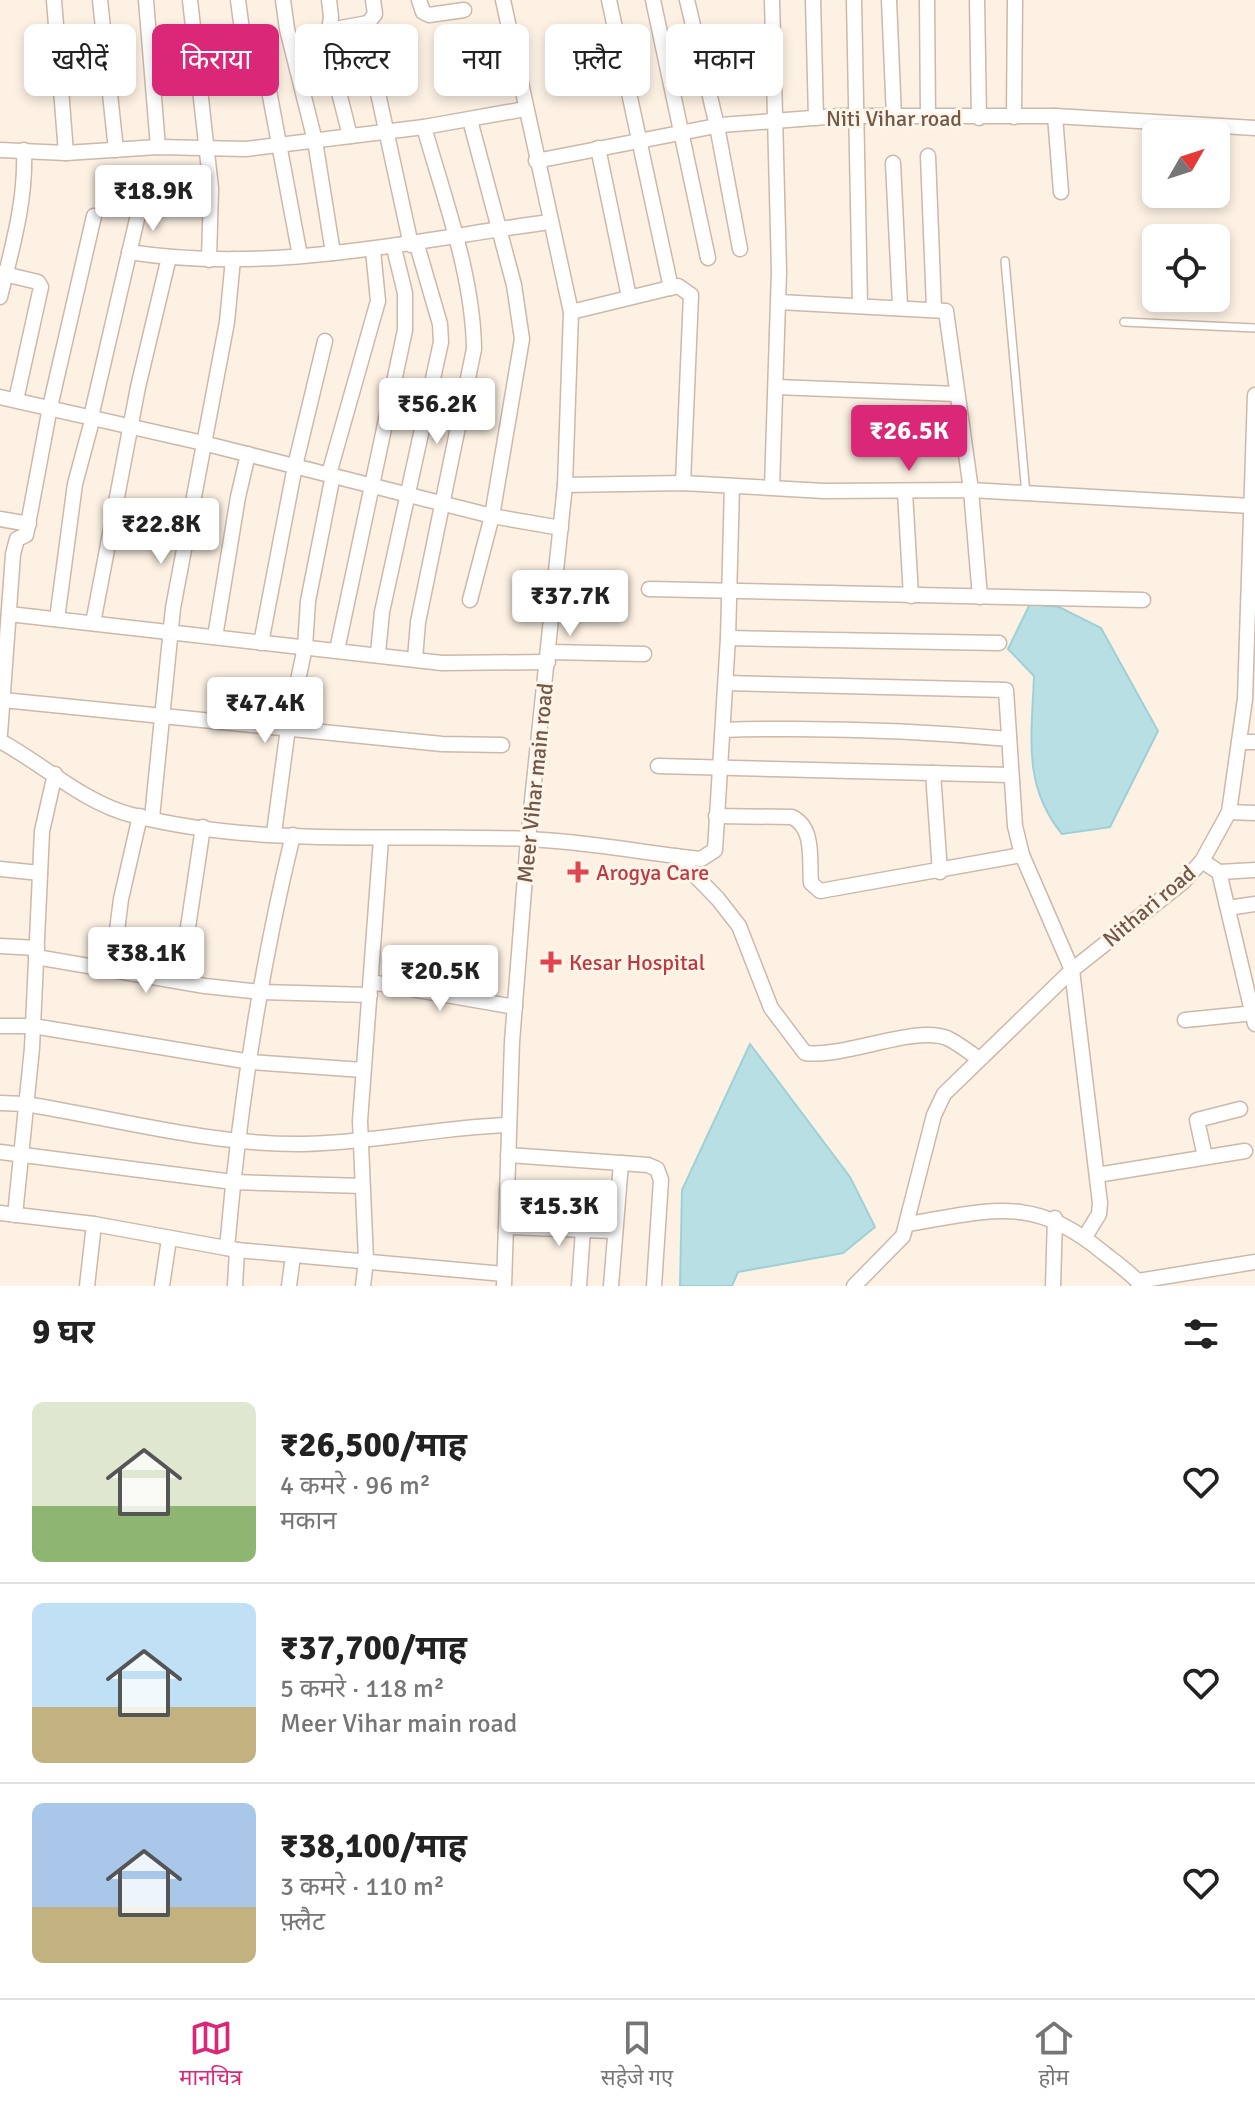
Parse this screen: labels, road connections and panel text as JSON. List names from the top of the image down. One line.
{"streets":{"street":["Niti Vihar road","Meer Vihar main road","Nithari road"]},"crossings":[["Niti Vihar road","Meer Vihar main road"]],"places":{"health":["Arogya Care","Kesar Hospital"]},"north":"top right","page":{"chip":["खरीदें","किराया","फ़िल्टर","नया","फ़्लैट","मकान"],"price":["₹18.9K","₹56.2K","₹26.5K","₹22.8K","₹37.7K","₹47.4K","₹38.1K","₹20.5K","₹15.3K"],"heading":"9 घर","list":[{"name":"₹26,500/माह","note":"4 कमरे · 96 m² · मकान"},{"name":"₹37,700/माह","note":"5 कमरे · 118 m² · Meer Vihar main road"},{"name":"₹38,100/माह","note":"3 कमरे · 110 m² · फ़्लैट"}],"tabs":["मानचित्र","सहेजे गए","होम"]}}
